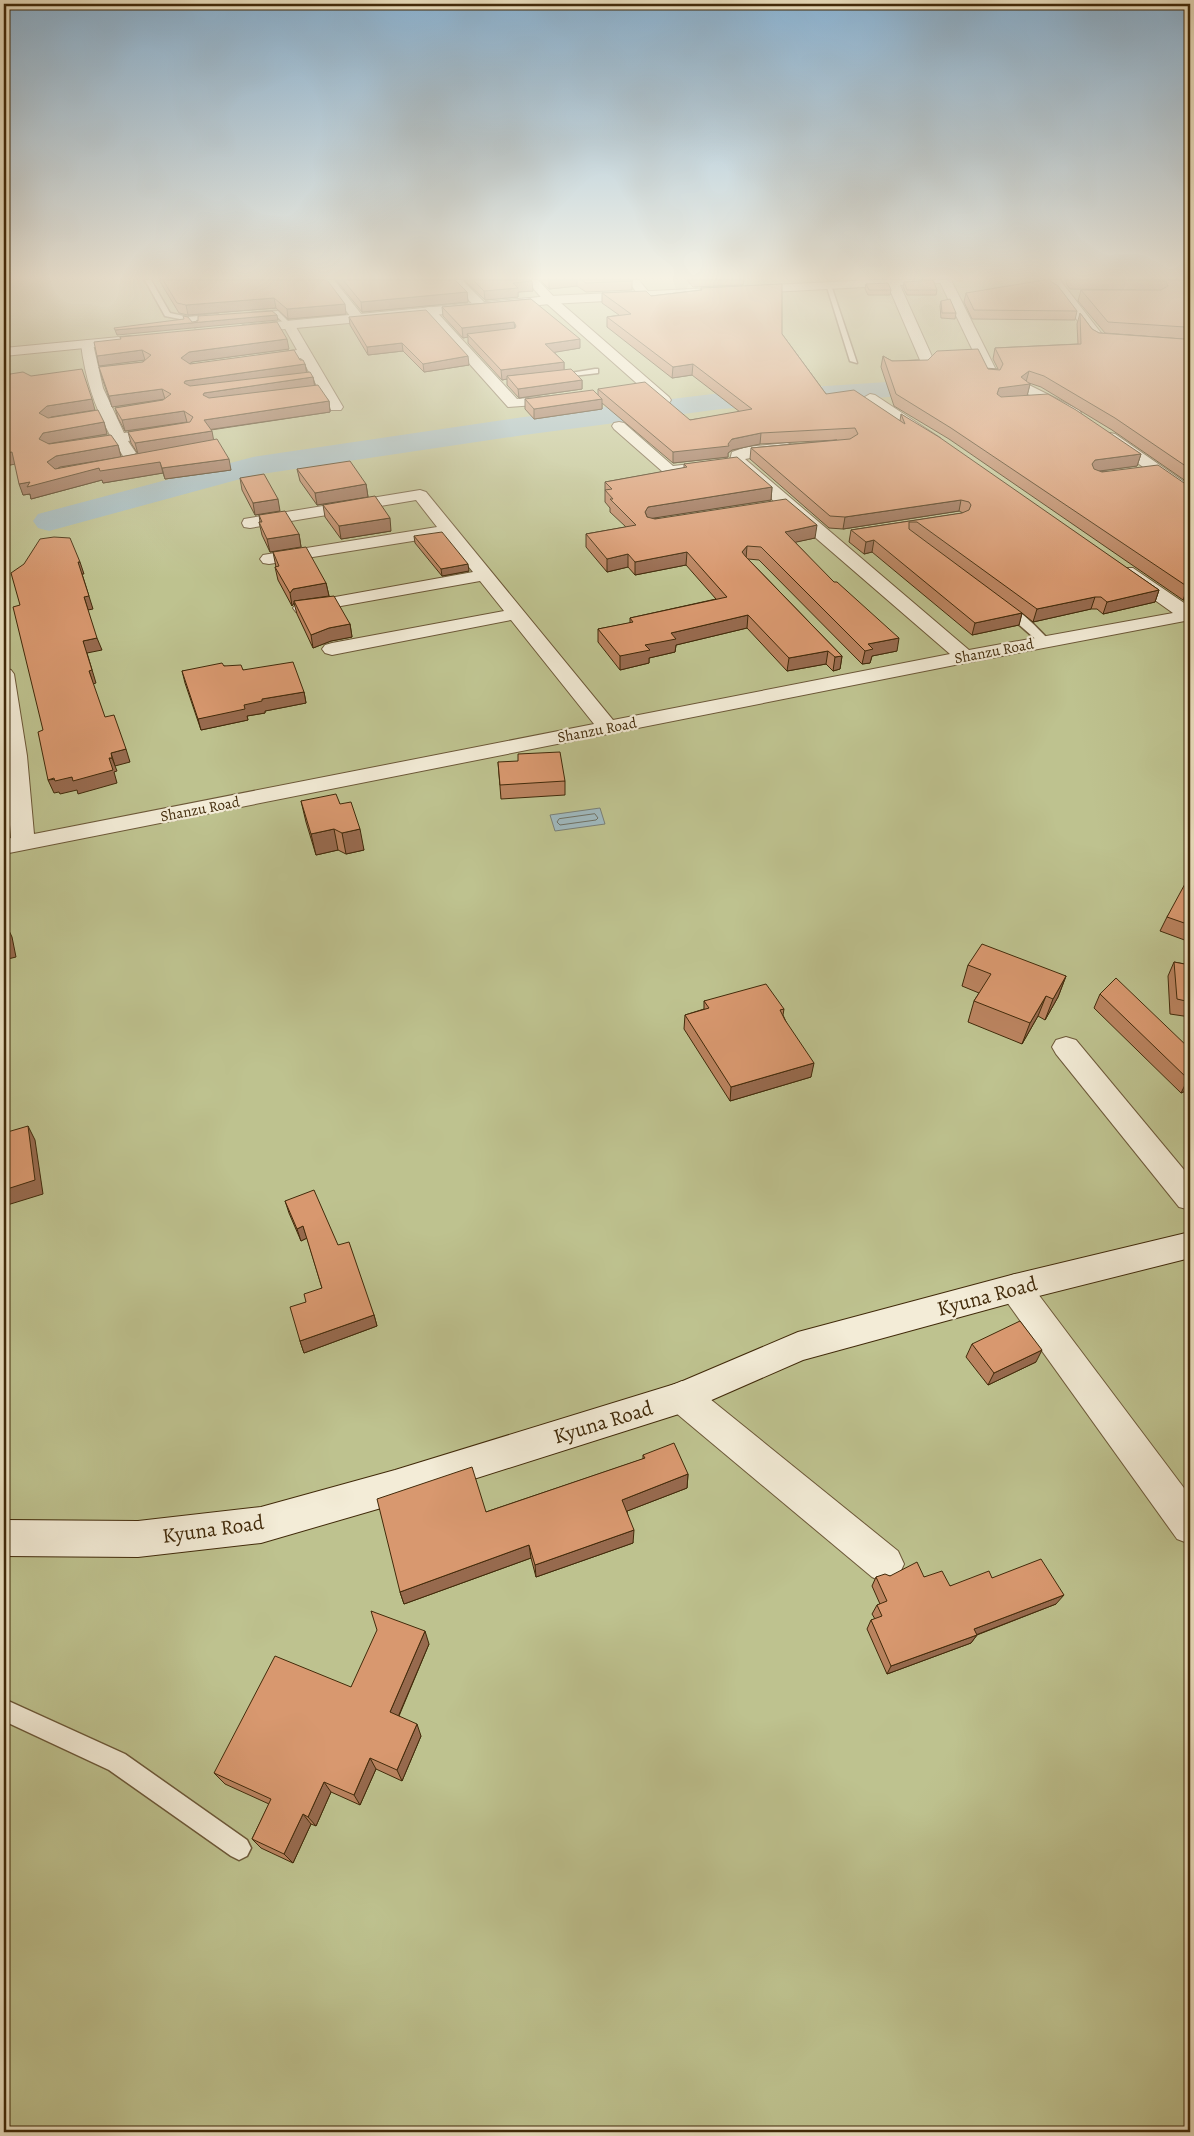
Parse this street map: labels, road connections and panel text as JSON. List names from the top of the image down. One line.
{"streets":{"street":["Shanzu Road","Kyuna Road"]}}
